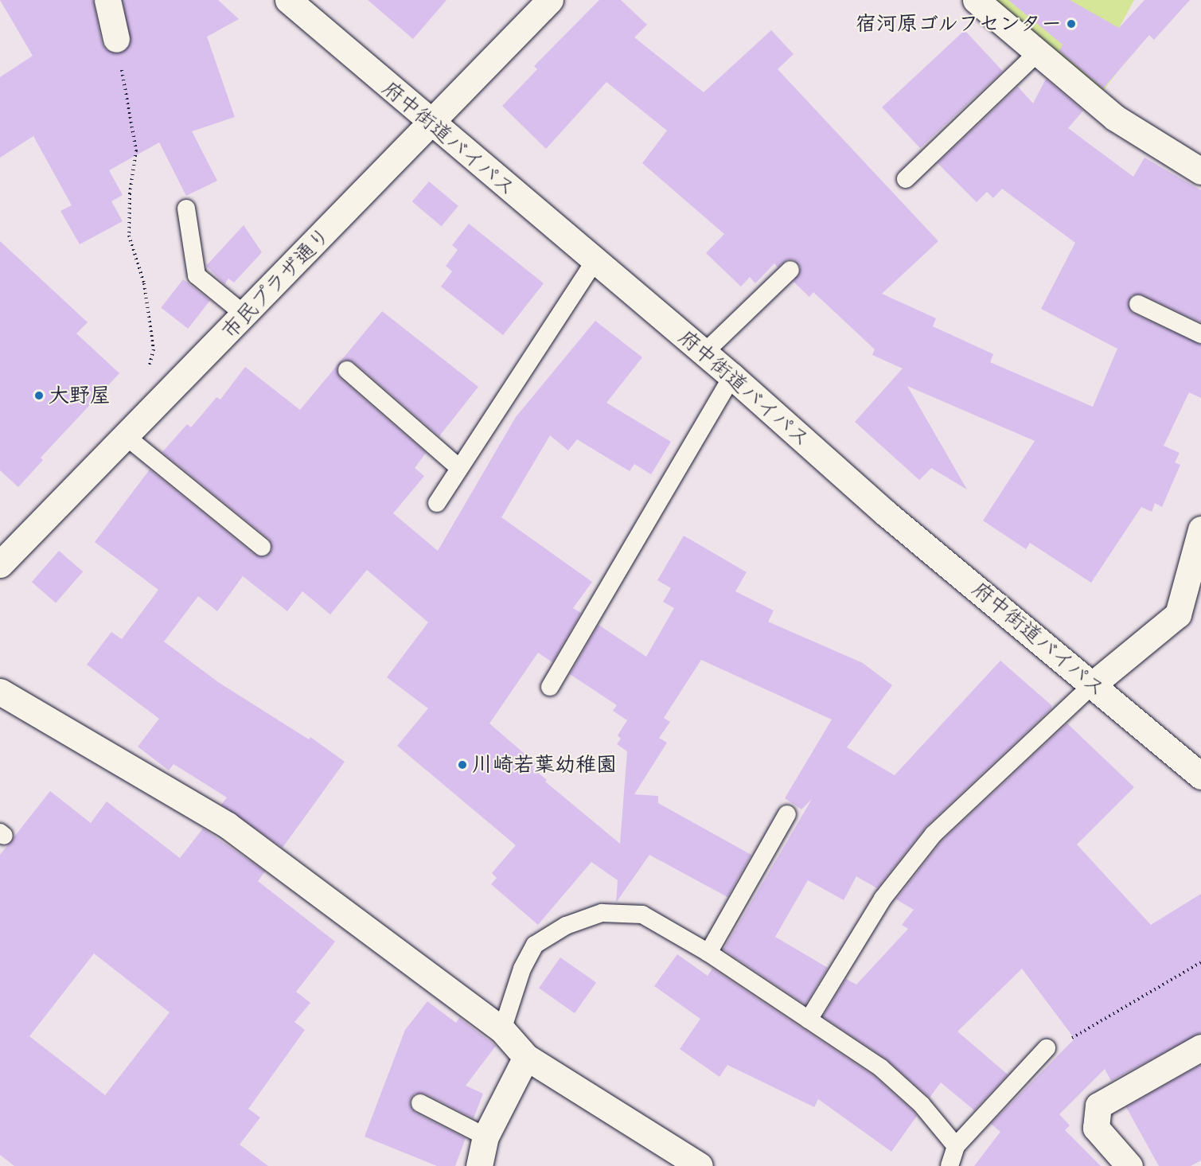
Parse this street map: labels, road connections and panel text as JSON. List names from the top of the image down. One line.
{"streets":{"street":["府中街道バイパス","市民プラザ通り"]},"crossings":[["府中街道バイパス","市民プラザ通り"]],"places":["宿河原ゴルフセンター","大野屋","川崎若葉幼稚園"]}
